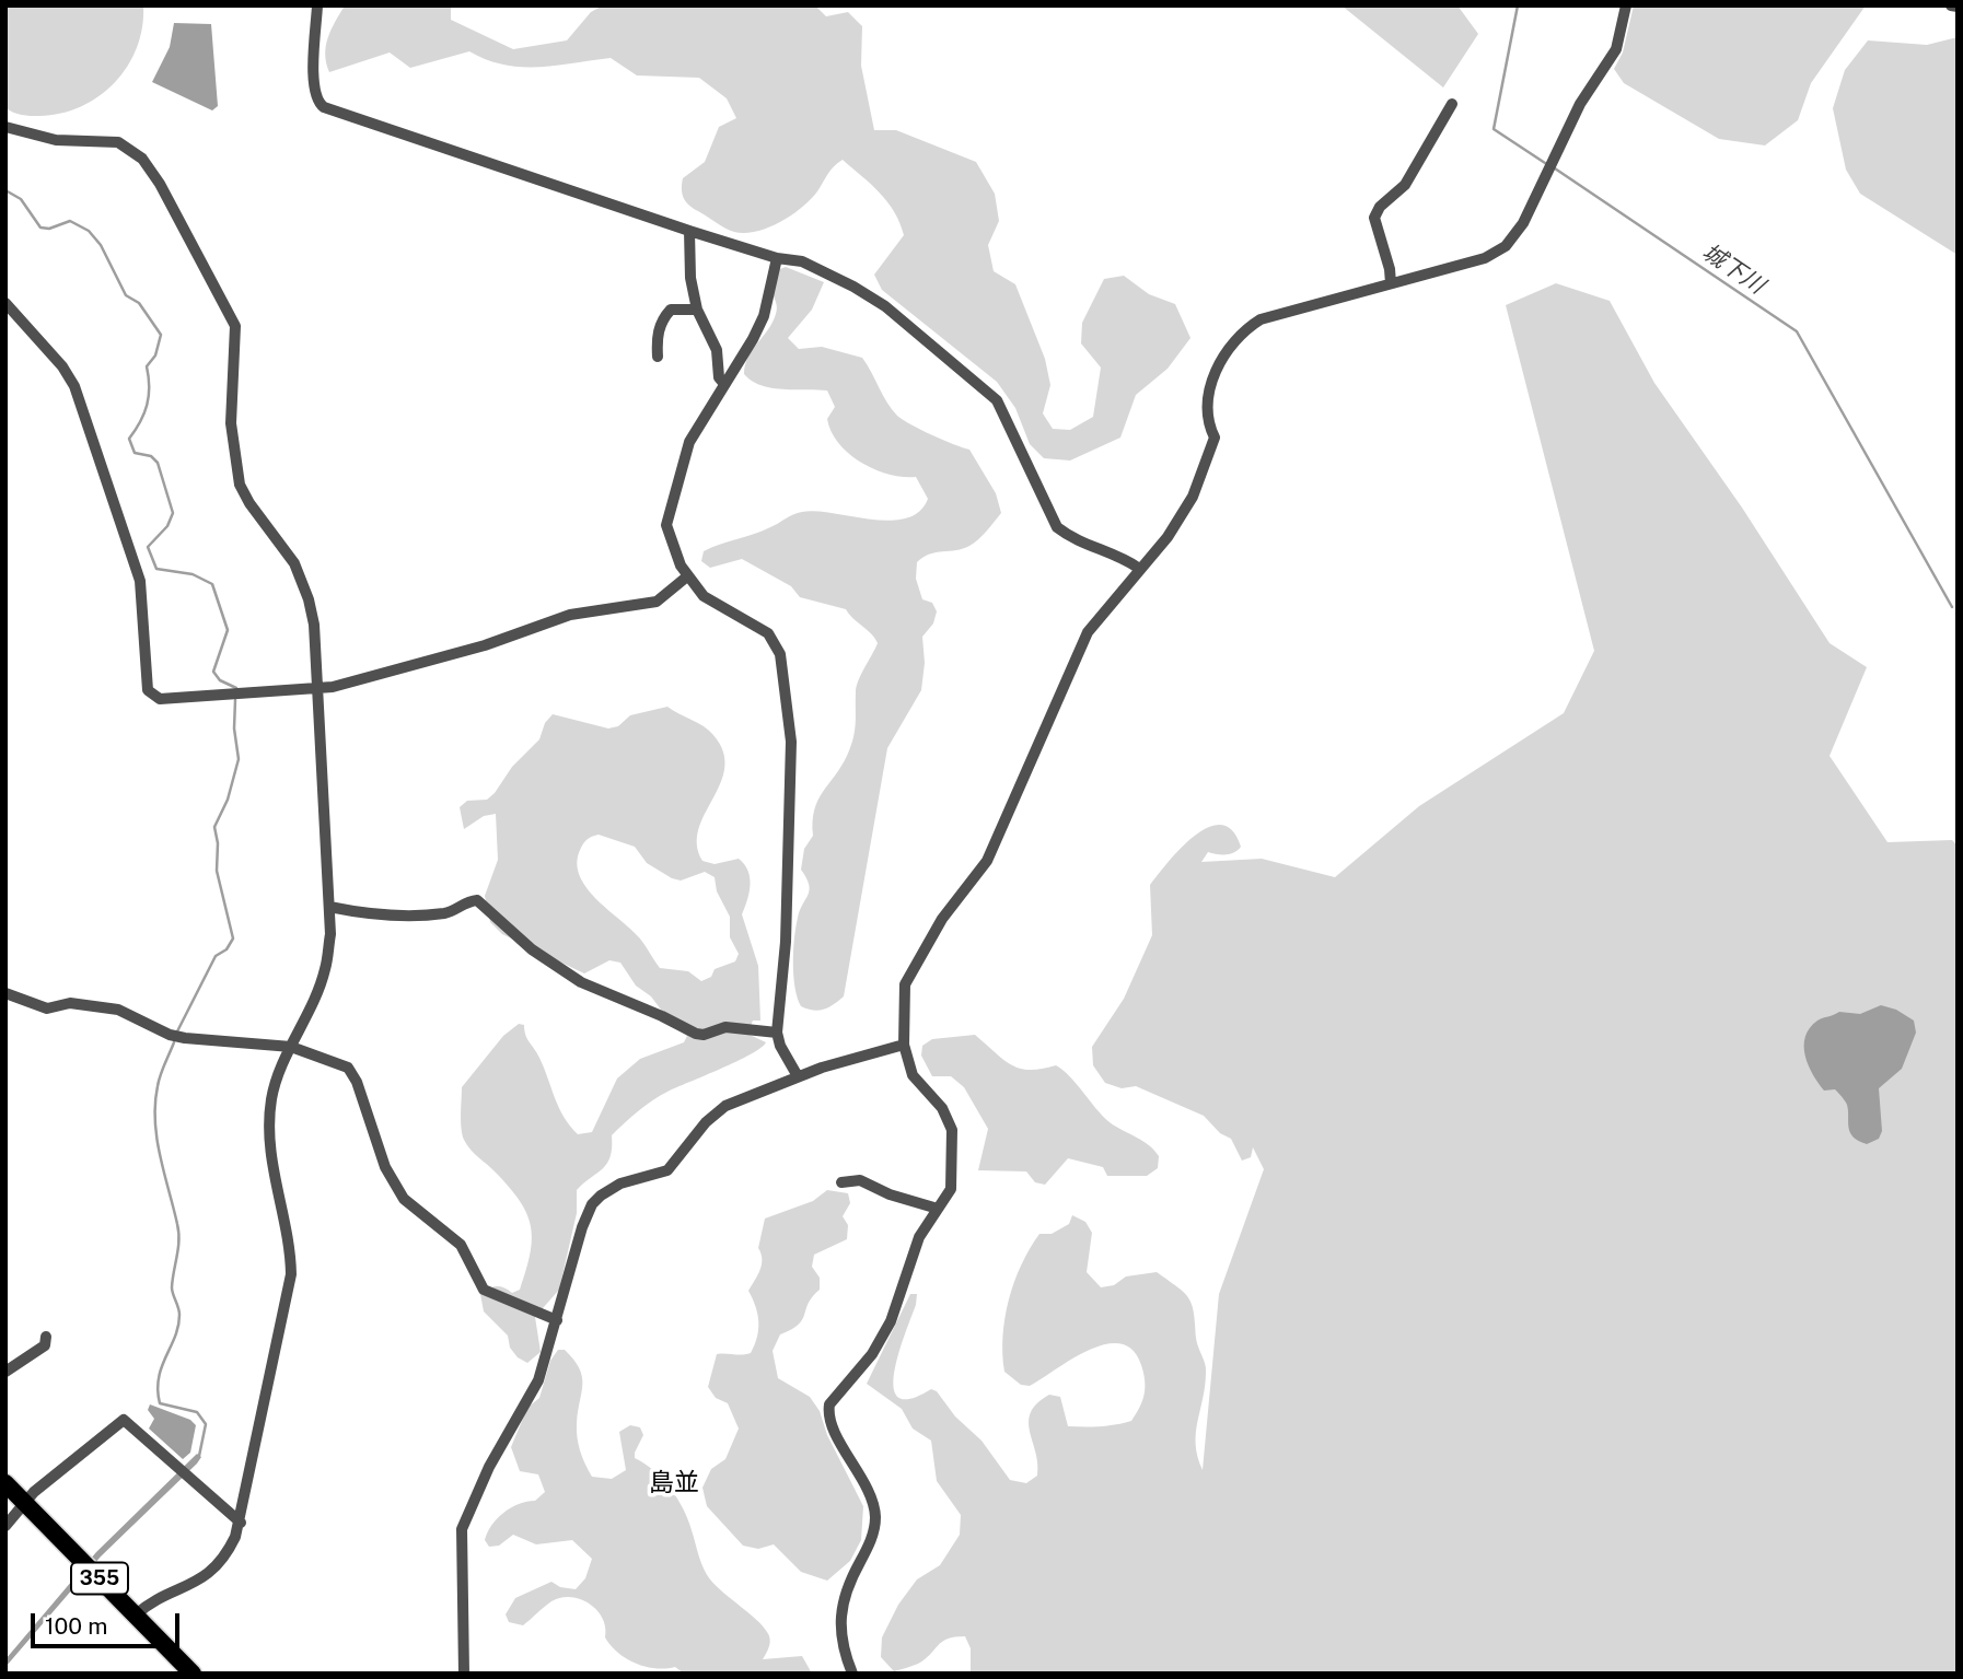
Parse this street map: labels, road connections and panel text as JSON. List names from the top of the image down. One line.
{"streets":{"highway":["355"]},"districts":["島並"],"water":["城下川"],"scale_bar":"100 m"}
